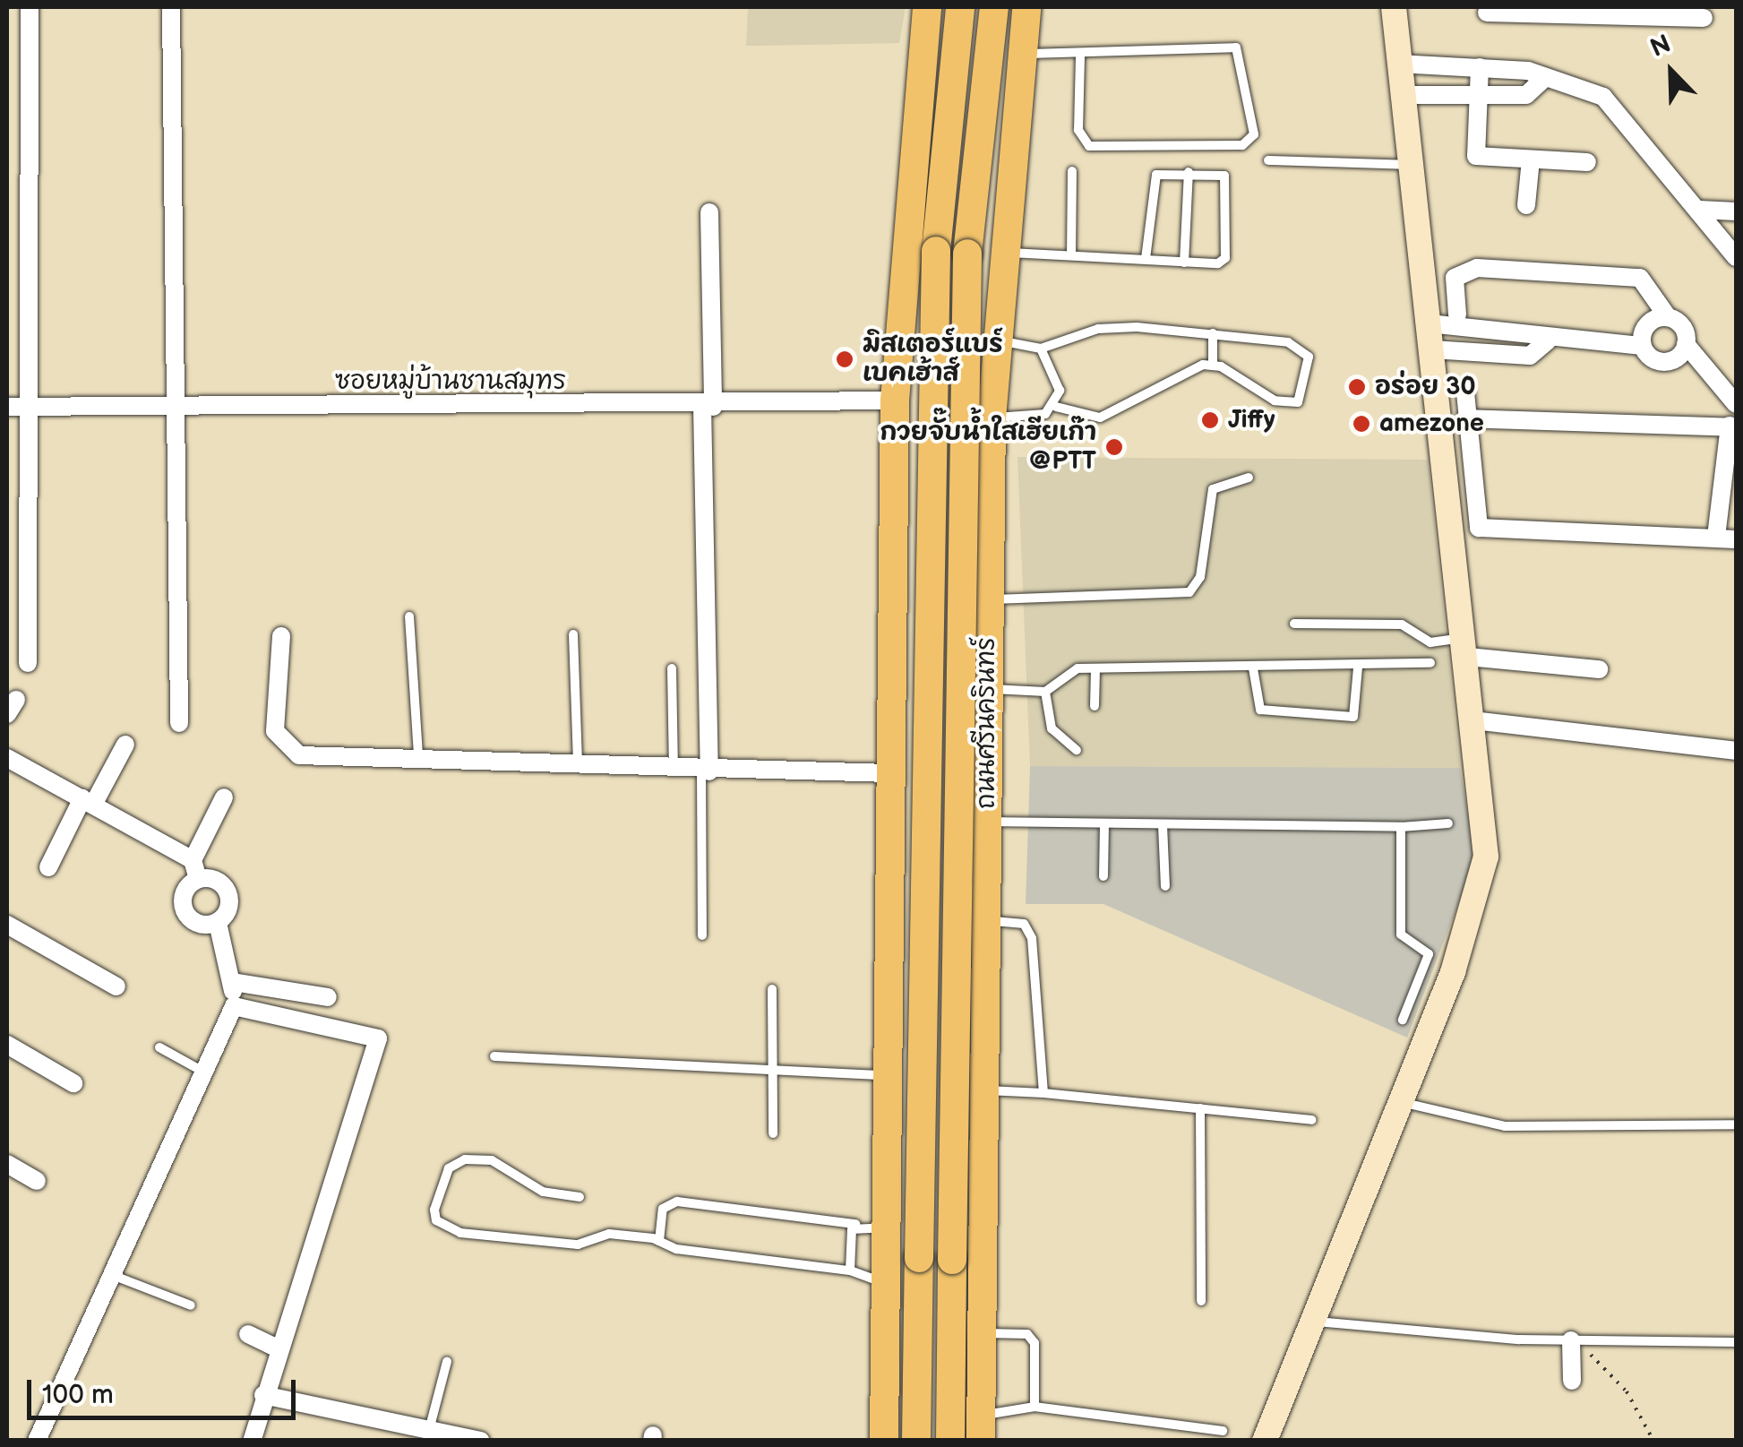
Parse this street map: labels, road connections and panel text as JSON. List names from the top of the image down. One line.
{"streets":{"main road":["ถนนศรีนครินทร์"],"street":["ซอยหมู่บ้านชานสมุทร"]},"places":["มิสเตอร์แบร์ เบคเฮ้าส์","อร่อย 30","Jiffy","amezone","กวยจั๊บน้ำใสเฮียเก๊า @PTT"],"scale_bar":"100 m","north":"top left"}
